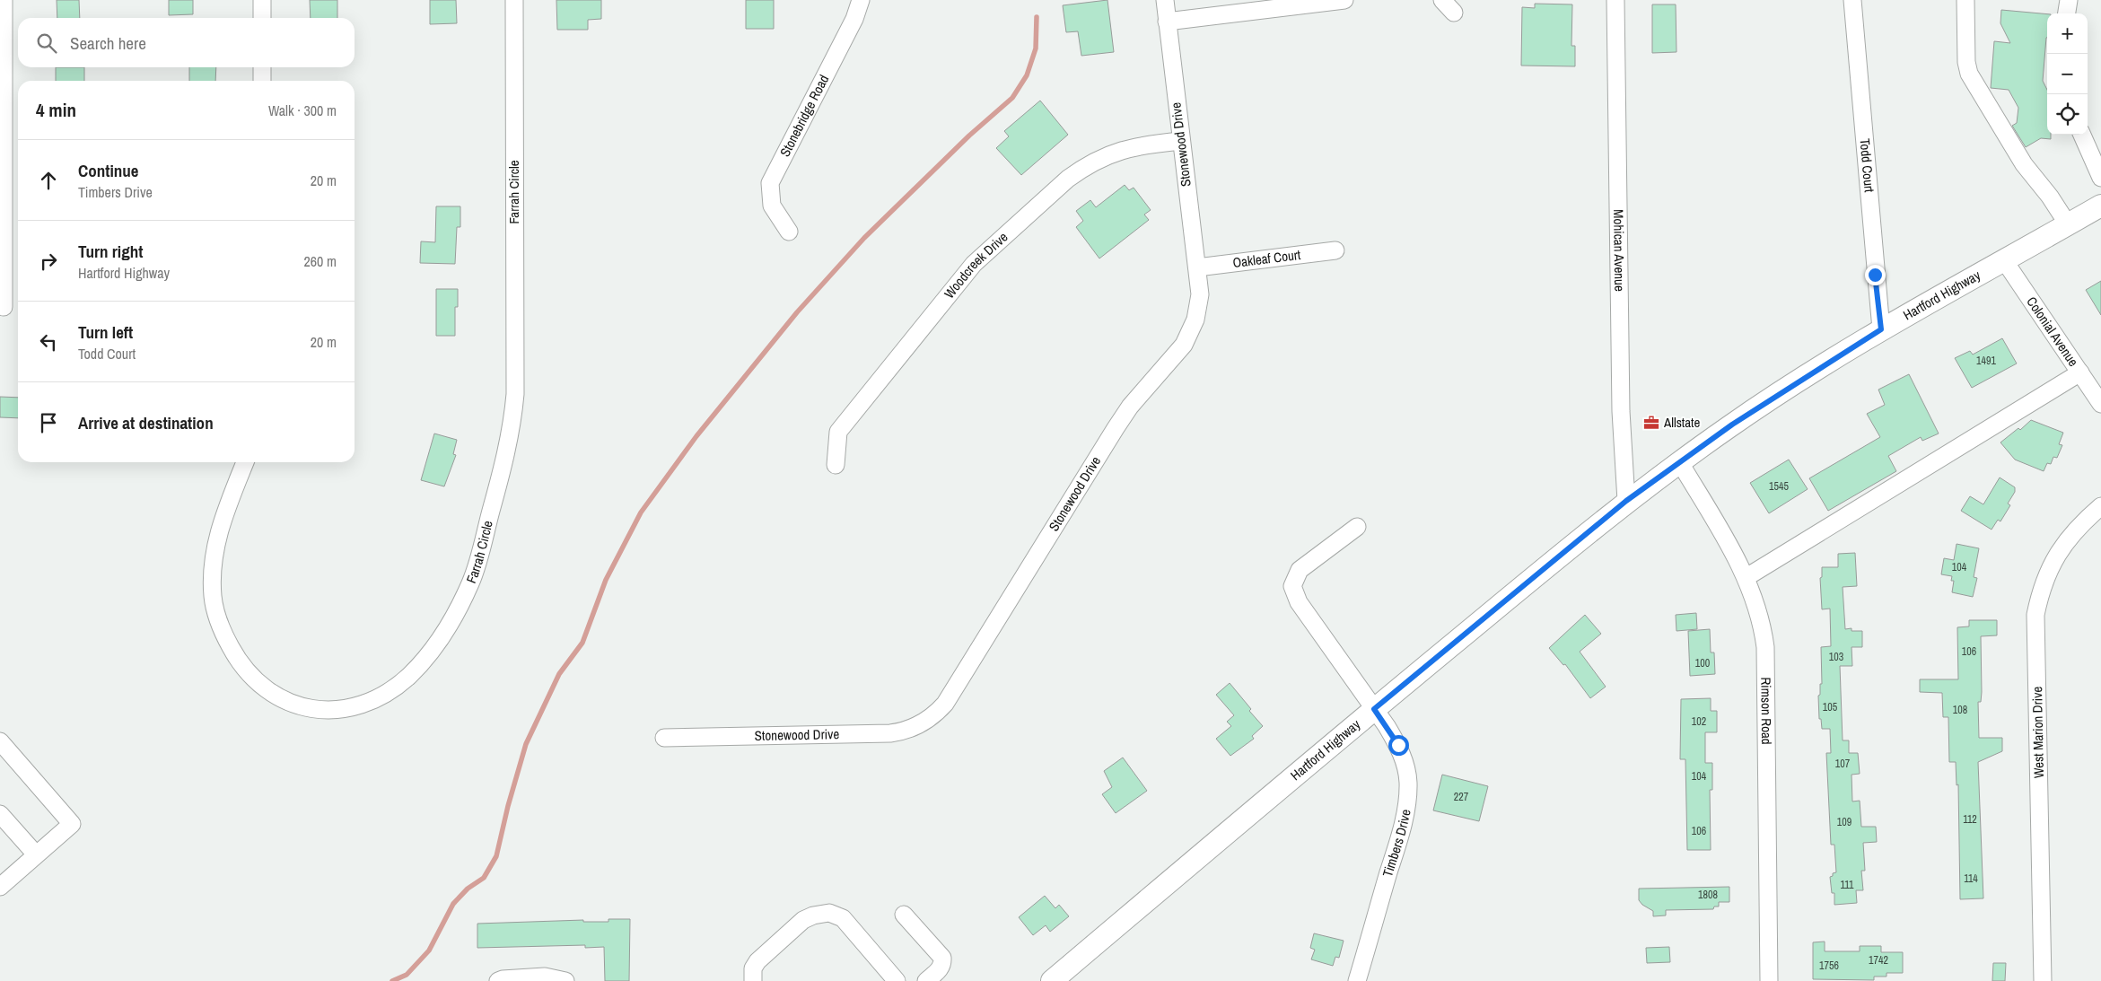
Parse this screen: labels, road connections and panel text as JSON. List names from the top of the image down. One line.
{"streets":{"main road":["Hartford Highway"],"street":["Stonebridge Road","Stonewood Drive","Todd Court","Farrah Circle","Mohican Avenue","Oakleaf Court","Woodcreek Drive","Colonial Avenue","Rimson Road","West Marion Drive","Timbers Drive"]},"crossings":[["Stonewood Drive","Oakleaf Court"],["Stonewood Drive","Woodcreek Drive"],["Todd Court","Hartford Highway"],["Mohican Avenue","Hartford Highway"],["Hartford Highway","Colonial Avenue"],["Hartford Highway","Rimson Road"],["Hartford Highway","Timbers Drive"]],"places":{"office":["Allstate"]},"house_numbers":["1491","1545","104","106","103","100","105","108","102","107","104","227","112","109","106","114","111","1808","1742","1756"],"page":{"map_buttons":["+","−"],"search":"Search here","heading":["4 min","Walk · 300 m"],"list":[["Continue","Timbers Drive","20 m"],["Turn right","Hartford Highway","260 m"],["Turn left","Todd Court","20 m"],"Arrive at destination"]}}
